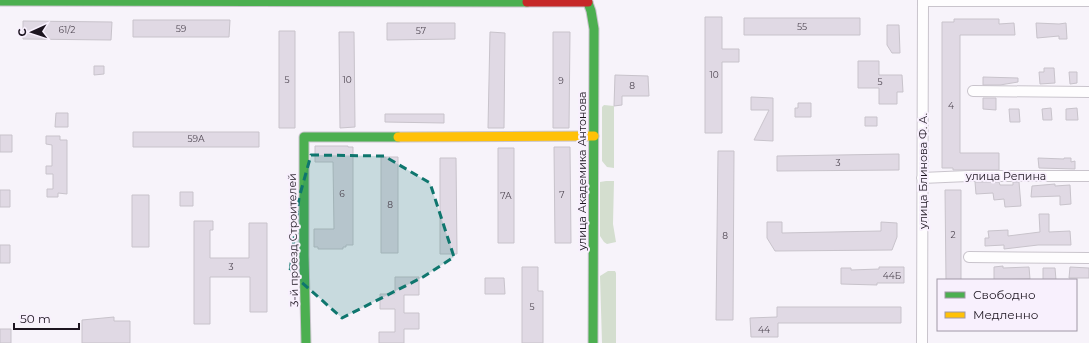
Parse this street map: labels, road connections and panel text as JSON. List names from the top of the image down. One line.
{"streets":{"street":["улица Академика Антонова","улица Блинова Ф. А.","улица Репина","3-й проезд Строителей"]},"crossings":[["улица Академика Антонова","3-й проезд Строителей"],["улица Блинова Ф. А.","улица Репина"]],"house_numbers":["55","59","61/2","57","10","5","10","9","5","8","4","59А","3","6","7","7А","8","2","8","3","44Б","5","44"],"legend":["Свободно","Медленно"],"scale_bar":"50 m","north":"left"}
